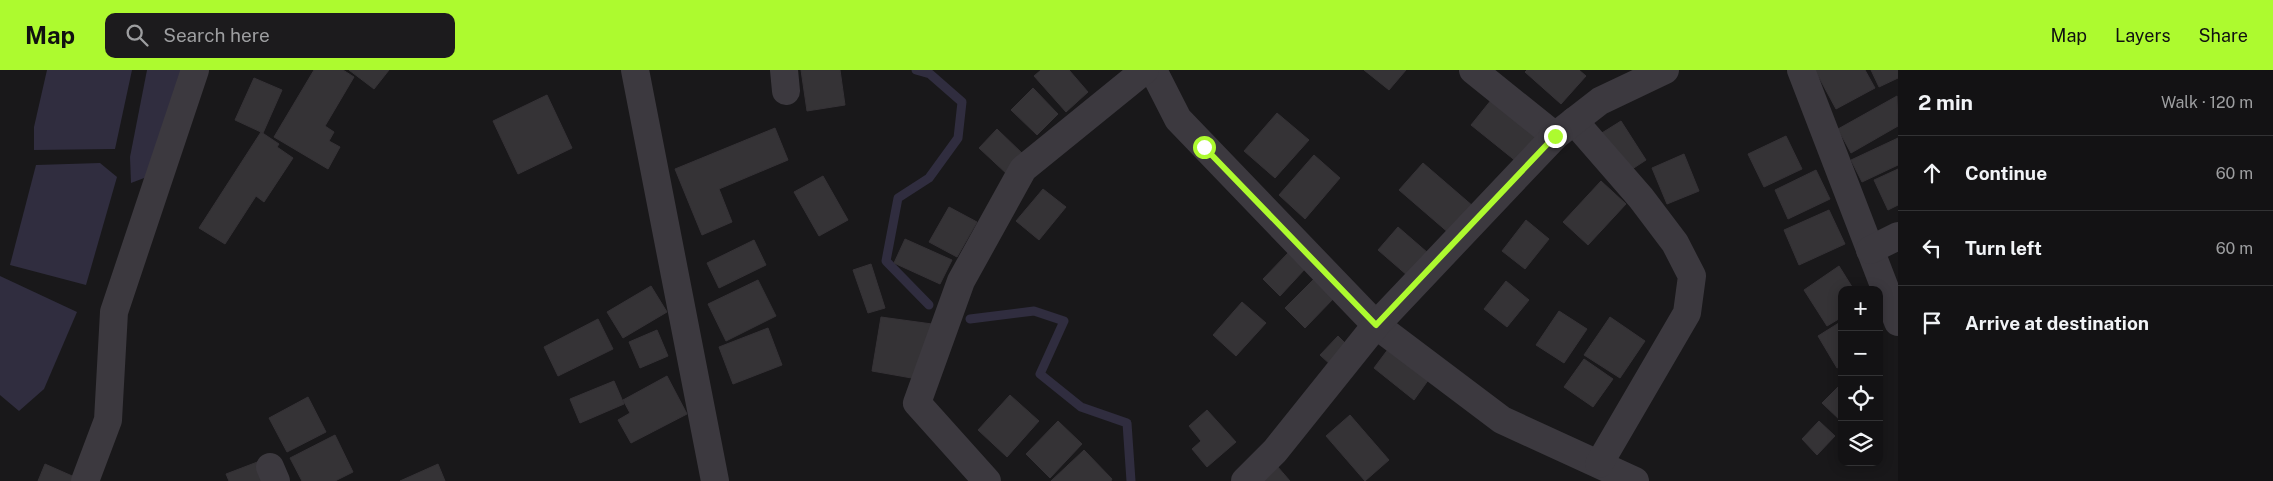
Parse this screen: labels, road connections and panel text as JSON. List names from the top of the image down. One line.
{"page":{"header":"Map","search":"Search here","nav":["Map","Layers","Share"],"heading":["2 min","Walk · 120 m"],"list":[["Continue","60 m"],["Turn left","60 m"],"Arrive at destination"],"map_buttons":["+","−"]}}
